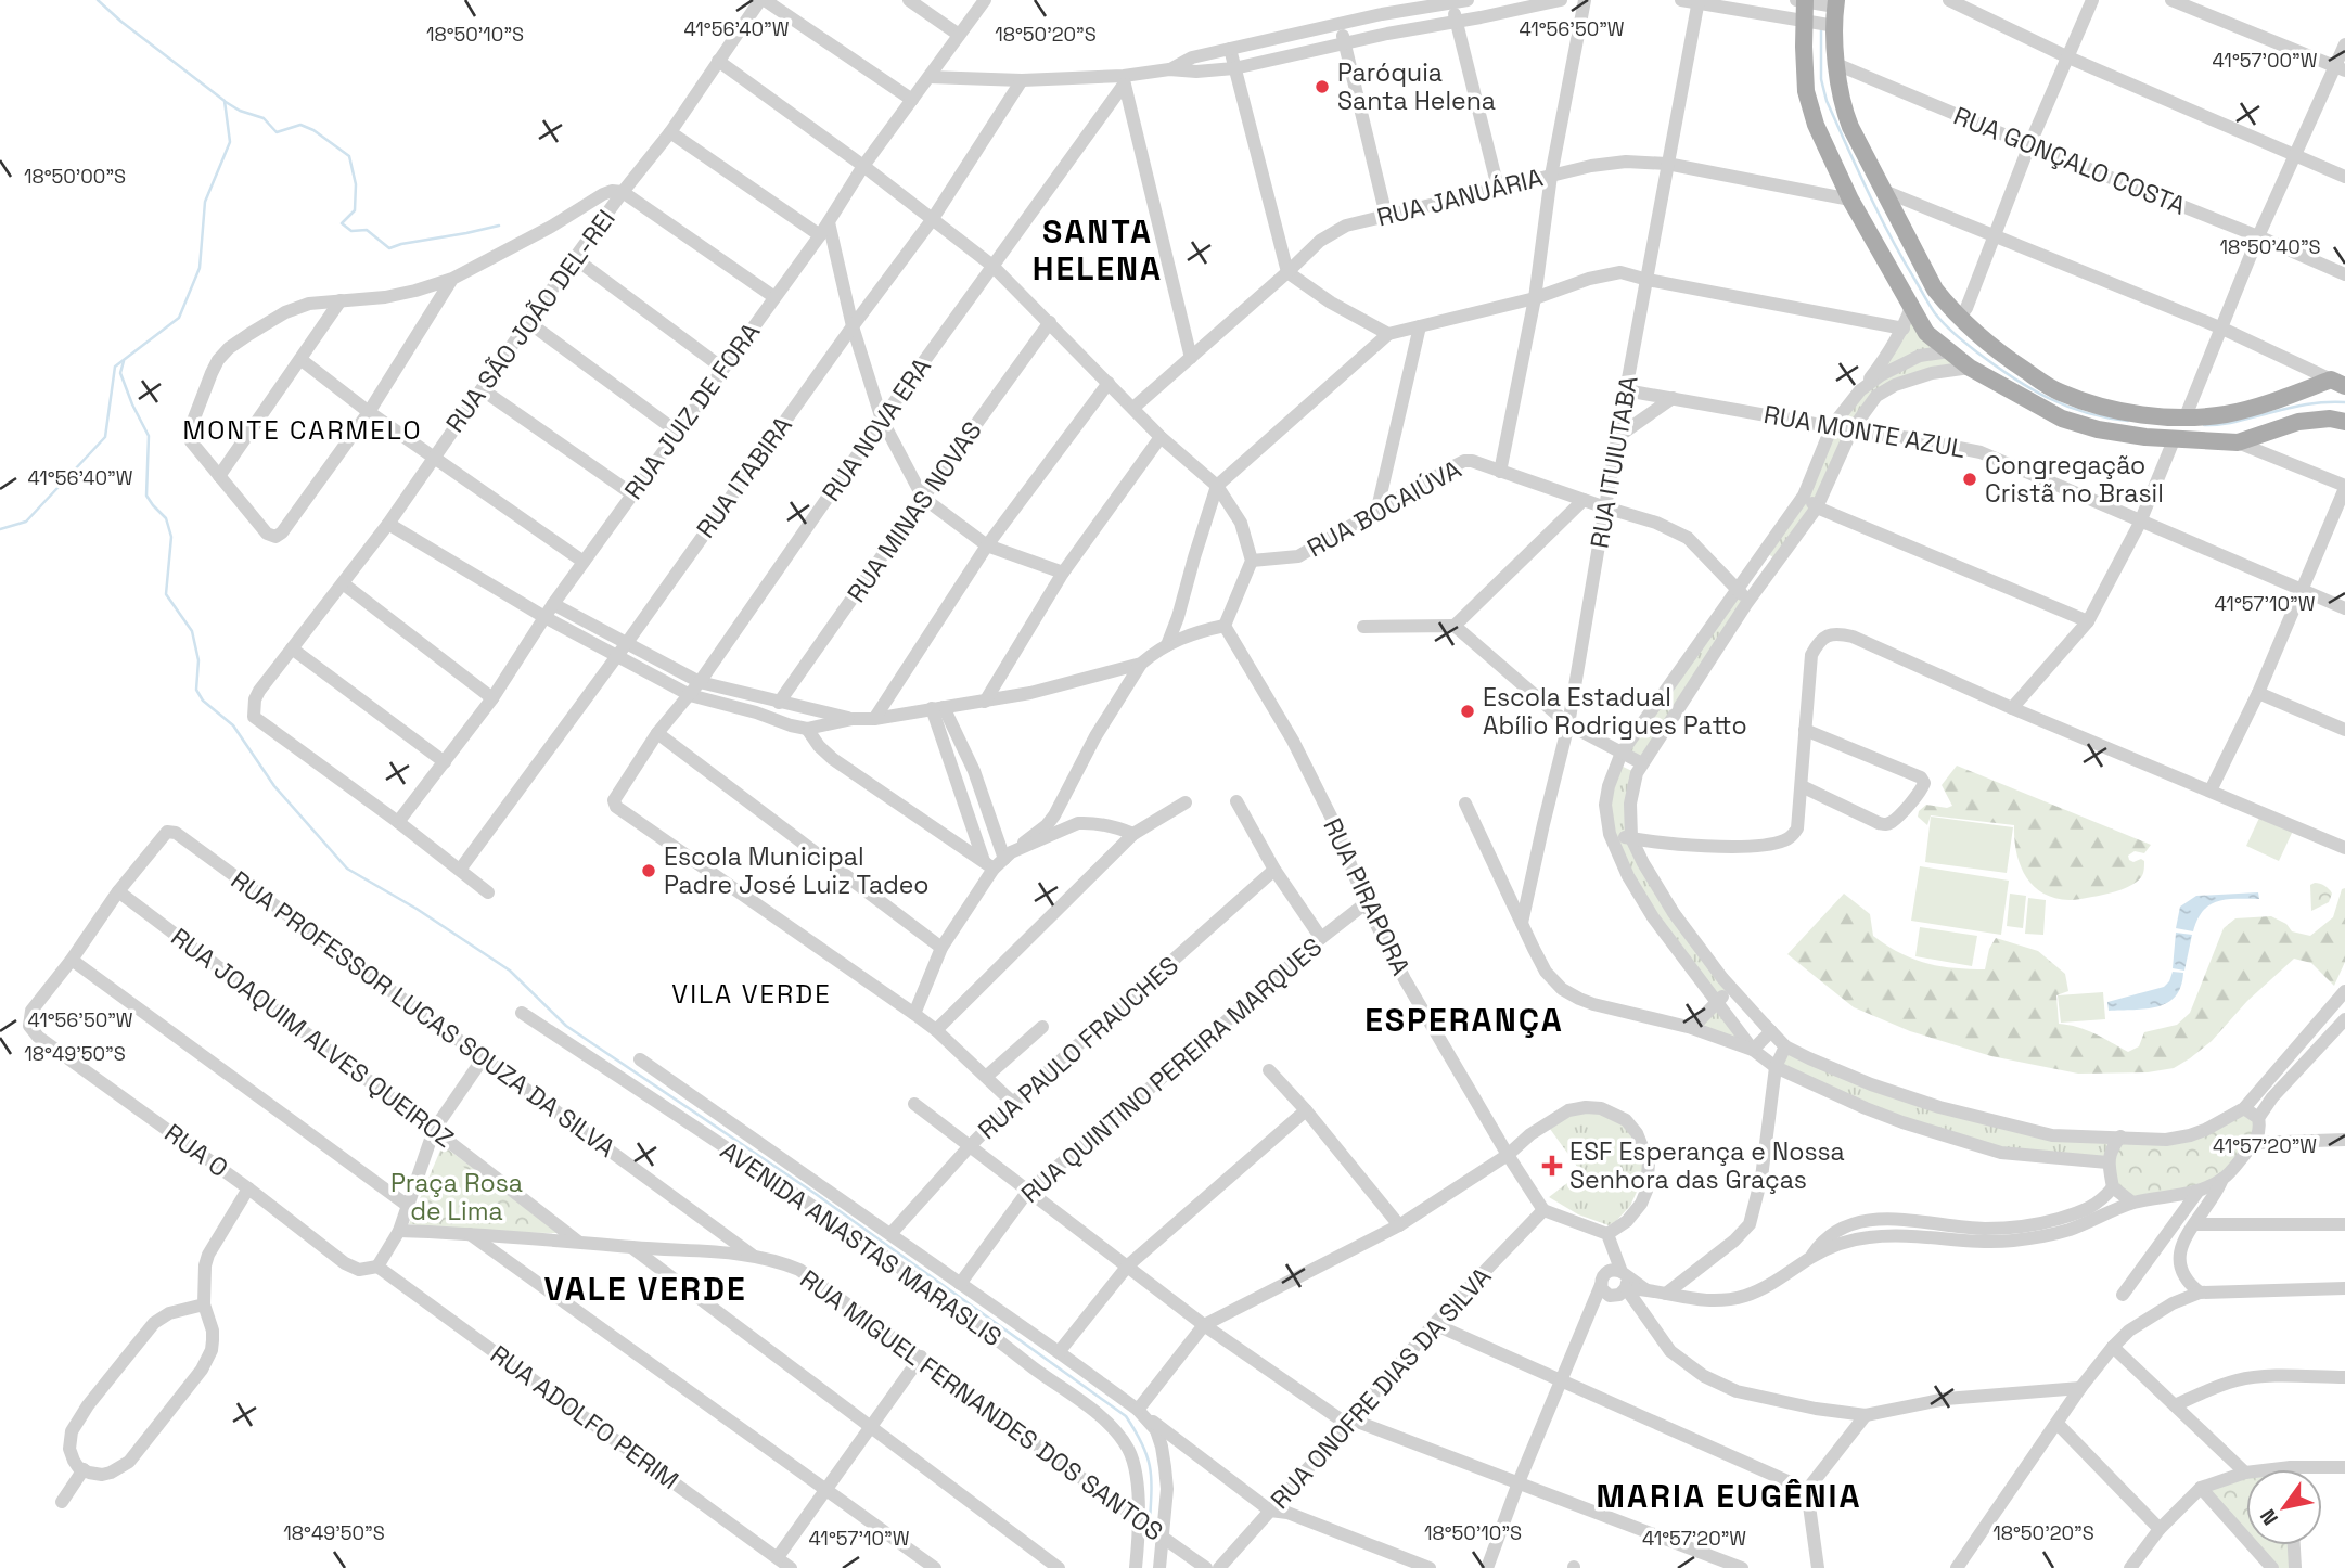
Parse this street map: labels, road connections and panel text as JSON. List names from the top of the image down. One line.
{"streets":{"street":["RUA GONÇALO COSTA","RUA JANUÁRIA","RUA SÃO JOÃO DEL-REI","RUA JUIZ DE FORA","RUA NOVA ERA","RUA MONTE AZUL","RUA ITUIUTABA","RUA ITABIRA","RUA BOCAIÚVA","RUA MINAS NOVAS","RUA PIRAPORA","RUA PROFESSOR LUCAS SOUZA DA SILVA","RUA JOAQUIM ALVES QUEIROZ","RUA PAULO FRAUCHES","RUA QUINTINO PEREIRA MARQUES","RUA O","AVENIDA ANASTAS MARASLIS","RUA ONOFRE DIAS DA SILVA","RUA MIGUEL FERNANDES DOS SANTOS","RUA ADOLFO PERIM"]},"crossings":[["RUA JANUÁRIA","RUA ITUIUTABA"],["RUA SÃO JOÃO DEL-REI","RUA JUIZ DE FORA"],["RUA MONTE AZUL","RUA ITUIUTABA"],["RUA ITUIUTABA","RUA BOCAIÚVA"],["RUA PIRAPORA","RUA QUINTINO PEREIRA MARQUES"],["RUA PIRAPORA","RUA ONOFRE DIAS DA SILVA"],["RUA PROFESSOR LUCAS SOUZA DA SILVA","RUA JOAQUIM ALVES QUEIROZ"],["RUA PROFESSOR LUCAS SOUZA DA SILVA","RUA MIGUEL FERNANDES DOS SANTOS"],["RUA PAULO FRAUCHES","AVENIDA ANASTAS MARASLIS"],["RUA QUINTINO PEREIRA MARQUES","AVENIDA ANASTAS MARASLIS"],["RUA O","RUA ADOLFO PERIM"],["AVENIDA ANASTAS MARASLIS","RUA MIGUEL FERNANDES DOS SANTOS"]],"districts":["SANTA HELENA","MONTE CARMELO","VILA VERDE","ESPERANÇA","VALE VERDE","MARIA EUGÊNIA"],"parks":["Praça Rosa de Lima"],"places":{"other":["Paróquia Santa Helena","Congregação Cristã no Brasil","Escola Estadual Abílio Rodrigues Patto","Escola Municipal Padre José Luiz Tadeo"],"health":["ESF Esperança e Nossa Senhora das Graças"]},"north":"bottom left","coordinates":["41°56'40\"W","41°56'50\"W","18°50'10\"S","18°50'20\"S","41°57'00\"W","18°50'00\"S","18°50'40\"S","41°57'10\"W","18°49'50\"S","41°57'20\"W"]}
